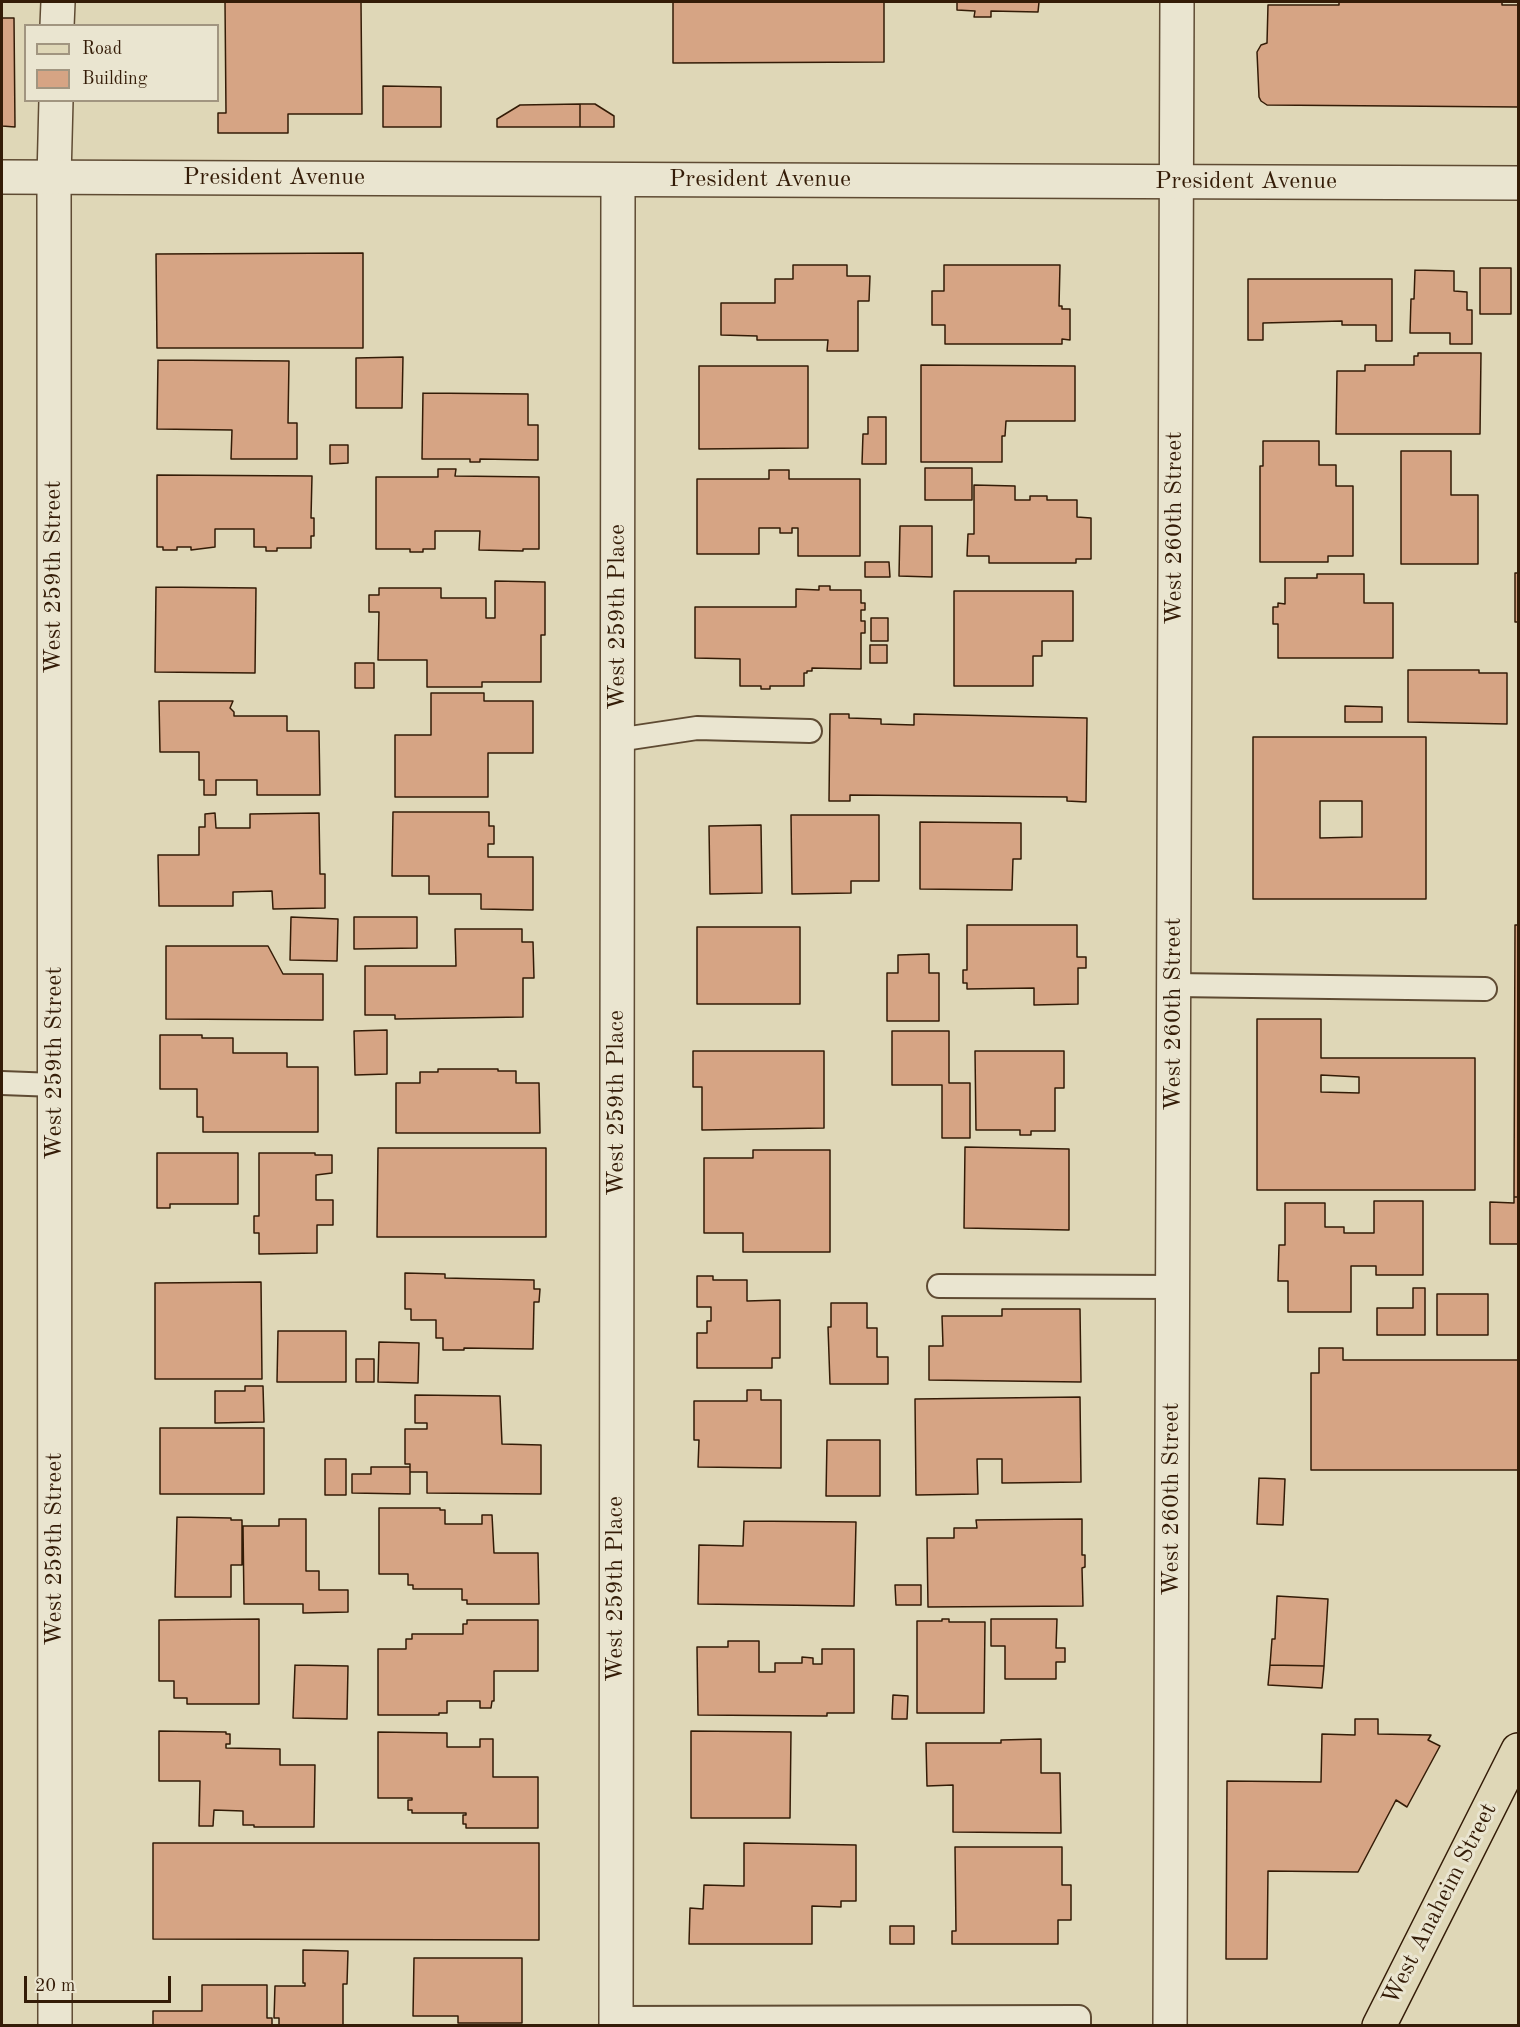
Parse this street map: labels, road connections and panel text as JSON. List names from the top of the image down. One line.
{"streets":{"main road":["West Anaheim Street"],"street":["President Avenue","West 260th Street","West 259th Street","West 259th Place"]},"crossings":[["President Avenue","West 260th Street"],["President Avenue","West 259th Street"],["President Avenue","West 259th Place"]],"legend":["Road","Building"],"scale_bar":"20 m"}
